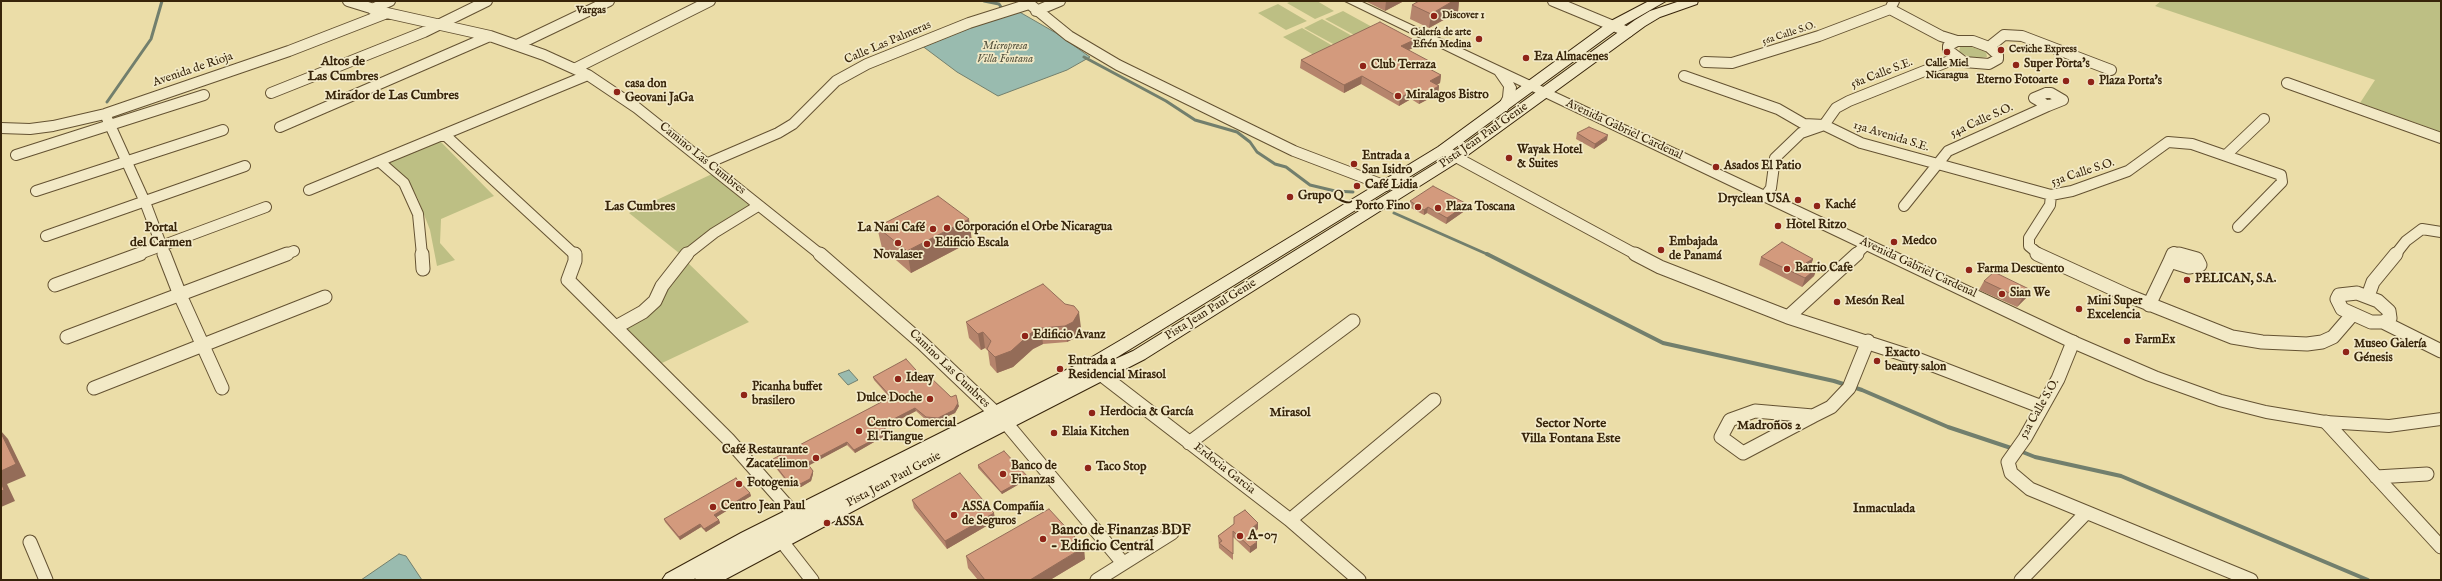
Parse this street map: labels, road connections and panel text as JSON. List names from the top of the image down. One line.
{"streets":{"main road":["Pista Jean Paul Genie"],"street":["56a Calle S.O.","Calle Las Palmeras","Avenida de Rioja","58a Calle S.E.","54a Calle S.O.","Avenida Gabriel Cardenal","13a Avenida S.E.","Camino Las Cumbres","53a Calle S.O.","52a Calle S.O.","Erdocia Garcia"]},"crossings":[["Calle Las Palmeras","Camino Las Cumbres"],["Avenida de Rioja","Camino Las Cumbres"],["58a Calle S.E.","13a Avenida S.E."],["54a Calle S.O.","13a Avenida S.E."],["Avenida Gabriel Cardenal","Pista Jean Paul Genie"],["Avenida Gabriel Cardenal","52a Calle S.O."],["Pista Jean Paul Genie","Camino Las Cumbres"],["Pista Jean Paul Genie","Erdocia Garcia"],["13a Avenida S.E.","53a Calle S.O."]],"districts":["Vargas","Altos de Las Cumbres","Mirador de Las Cumbres","Las Cumbres","Portal del Carmen","Mirasol","Sector Norte Villa Fontana Este","Madroños 2","Inmaculada"],"water":["Micropresa Villa Fontana"],"places":["Discover 1","Galería de arte Efrén Medina","Ceviche Express","Calle Miel Nicaragua","Eza Almacenes","Super Porta's","Club Terraza","Eterno Fotoarte","Plaza Porta's","casa don Geovani JaGa","Miralagos Bistro","Wayak Hotel & Suites","Entrada a San Isidro","Asados El Patio","Café Lidia","Grupo Q","Dryclean USA","Kaché","Porto Fino","Plaza Toscana","Hotel Ritzo","Corporación el Orbe Nicaragua","La Nani Café","Medco","Novalaser","Edificio Escala","Embajada de Panamá","Barrio Cafe","Farma Descuento","PELICAN, S.A.","Sian We","Mesón Real","Mini Super Excelencia","Edificio Avanz","FarmEx","Museo Galería Génesis","Exacto beauty salon","Entrada a Residencial Mirasol","Ideay","Picanha buffet brasilero","Dulce Doche","Herdocia & García","Centro Comercial El Tiangue","Elaia Kitchen","Café Restaurante Zacatelimon","Taco Stop","Banco de Finanzas","Fotogenia","Centro Jean Paul","ASSA Compañia de Seguros","ASSA","A-07","Banco de Finanzas BDF - Edificio Central"]}
